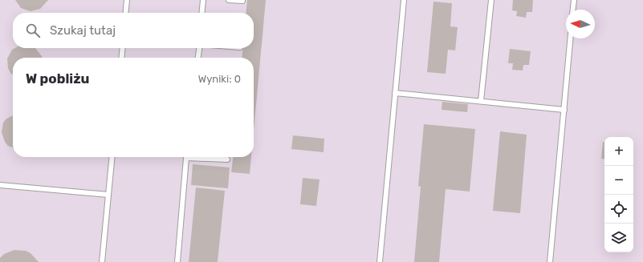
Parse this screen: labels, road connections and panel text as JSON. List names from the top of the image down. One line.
{"north":"left","page":{"search":"Szukaj tutaj","heading":["W pobliżu","Wyniki: 0"],"map_buttons":["+","−"]}}
